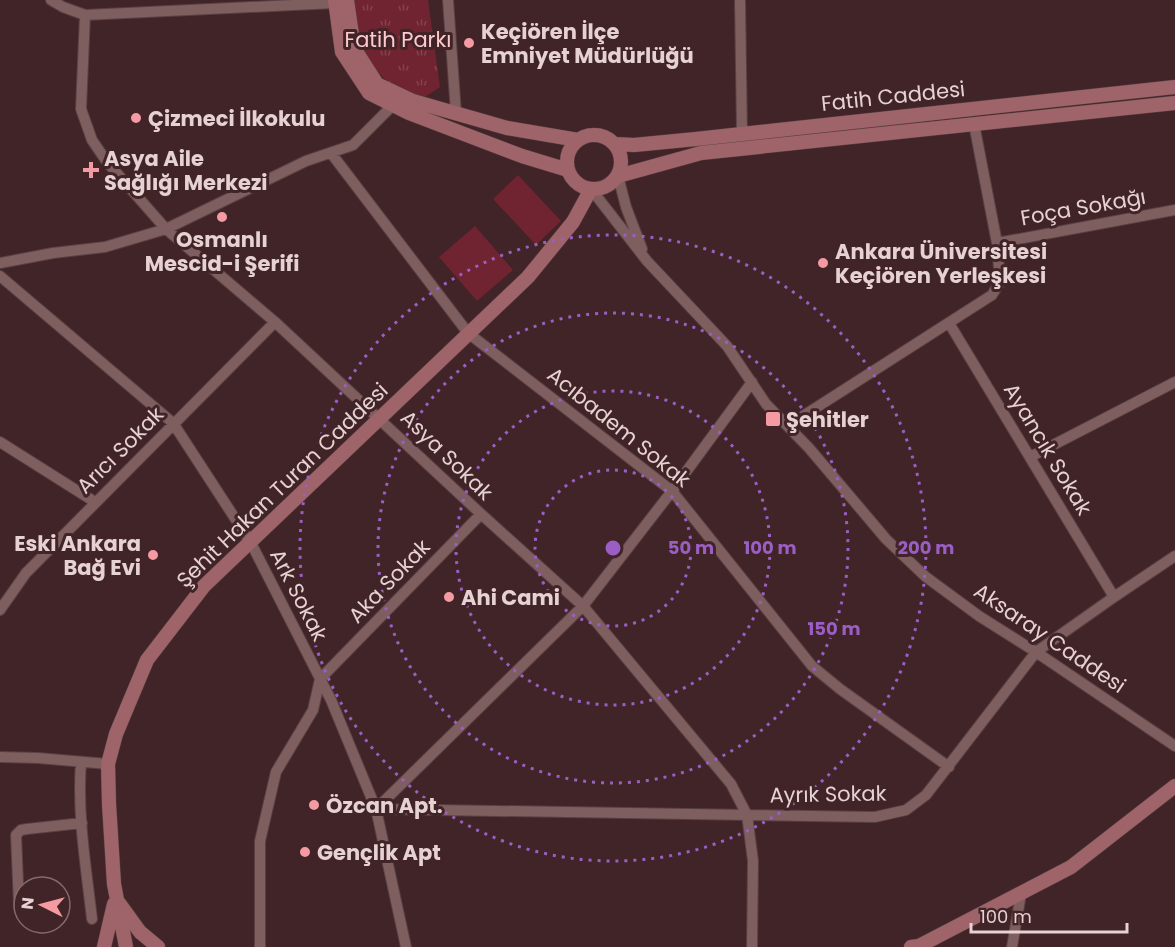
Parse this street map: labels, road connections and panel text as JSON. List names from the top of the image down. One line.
{"streets":{"main road":["Fatih Caddesi","Şehit Hakan Turan Caddesi"],"street":["Foça Sokağı","Acıbadem Sokak","Ayancık Sokak","Arıcı Sokak","Asya Sokak","Aka Sokak","Ark Sokak","Aksaray Caddesi","Ayrık Sokak"]},"crossings":[["Fatih Caddesi","Şehit Hakan Turan Caddesi"],["Fatih Caddesi","Aksaray Caddesi"],["Acıbadem Sokak","Şehit Hakan Turan Caddesi"],["Acıbadem Sokak","Ayrık Sokak"],["Ayancık Sokak","Ayrık Sokak"],["Arıcı Sokak","Asya Sokak"],["Arıcı Sokak","Ark Sokak"],["Asya Sokak","Şehit Hakan Turan Caddesi"],["Asya Sokak","Aka Sokak"],["Asya Sokak","Ayrık Sokak"],["Şehit Hakan Turan Caddesi","Ark Sokak"],["Şehit Hakan Turan Caddesi","Aksaray Caddesi"],["Aka Sokak","Ark Sokak"],["Ark Sokak","Ayrık Sokak"],["Aksaray Caddesi","Ayrık Sokak"]],"parks":["Fatih Parkı"],"places":{"other":["Keçiören İlçe Emniyet Müdürlüğü","Çizmeci İlkokulu","Osmanlı Mescid-i Şerifi","Ankara Üniversitesi Keçiören Yerleşkesi","Eski Ankara Bağ Evi","Ahi Cami","Özcan Apt.","Gençlik Apt"],"health":["Asya Aile Sağlığı Merkezi"],"transit":["Şehitler"]},"scale_bar":"100 m","north":"left","rings":["50 m","100 m","200 m","150 m"]}
